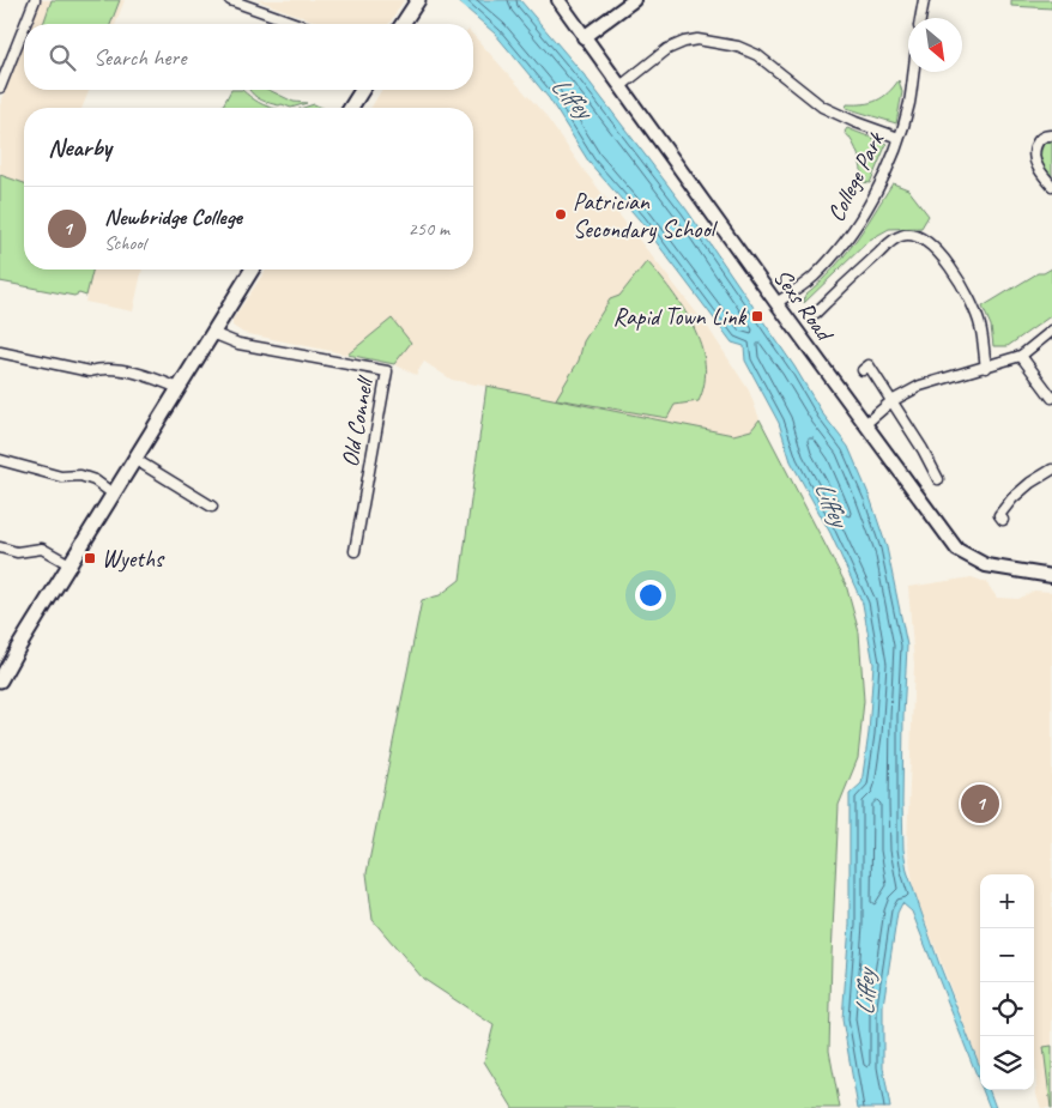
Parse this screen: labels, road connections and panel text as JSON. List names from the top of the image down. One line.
{"streets":{"street":["College Park","Sexs Road","Old Connell"]},"crossings":[["College Park","Sexs Road"]],"water":["Liffey"],"places":{"other":["Patrician Secondary School"],"transit":["Rapid Town Link","Wyeths"]},"north":"bottom right","page":{"search":"Search here","heading":"Nearby","list":[{"mark":"1","name":"Newbridge College","note":"School","value":"250 m"}],"pins":"1","map_buttons":["+","−"]}}
